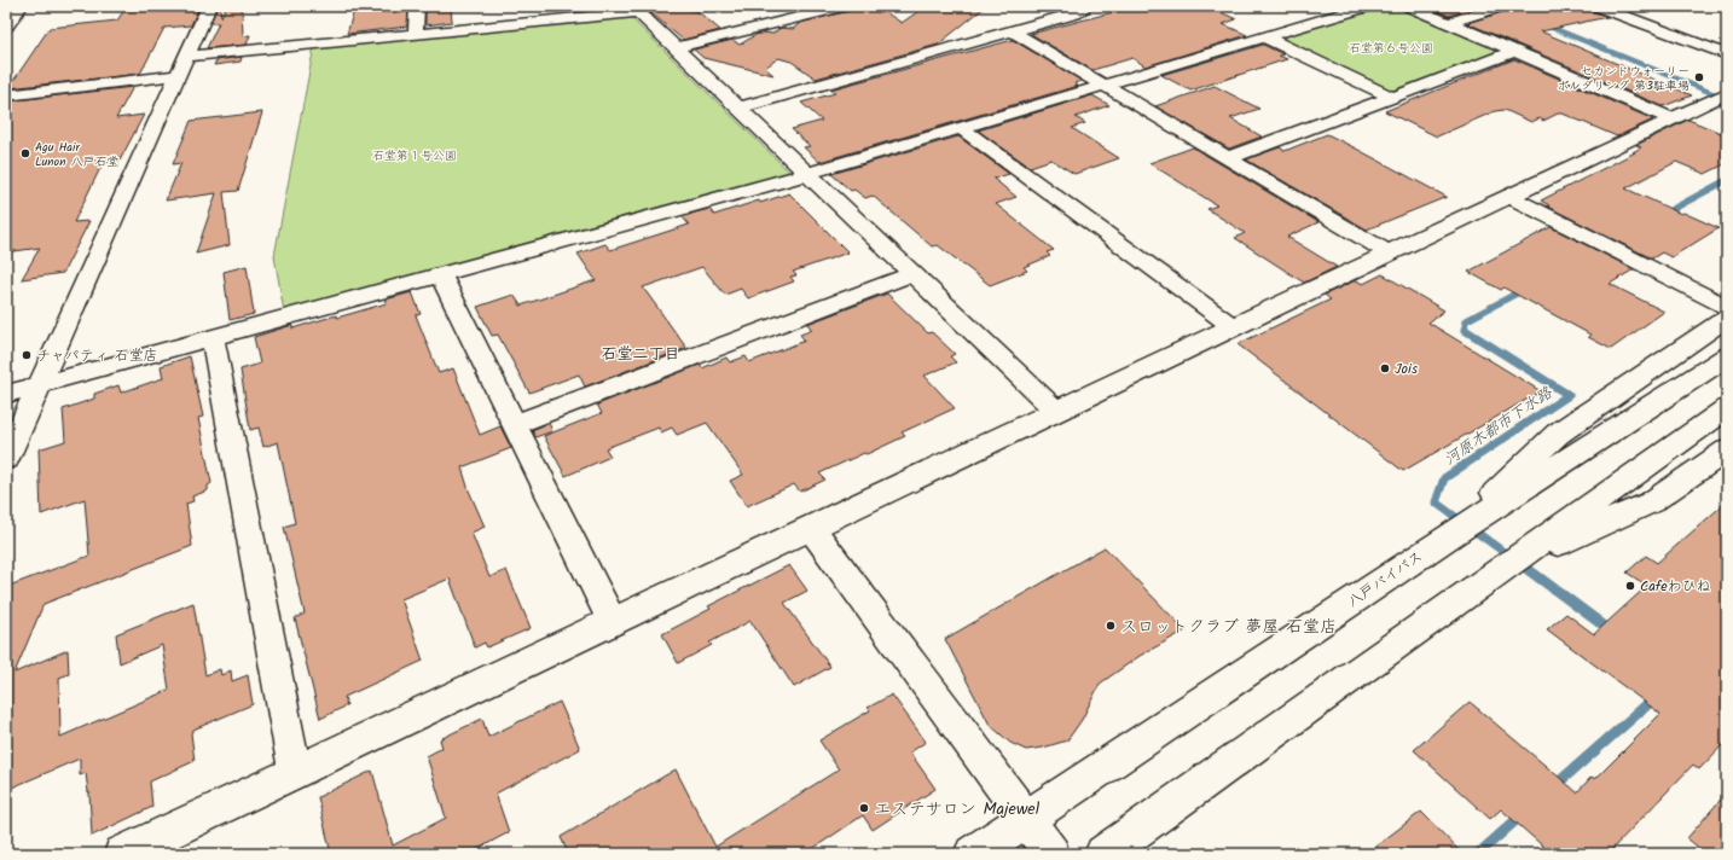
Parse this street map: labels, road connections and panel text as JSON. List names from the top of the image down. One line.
{"streets":{"main road":["八戸バイパス"]},"districts":["石堂二丁目"],"water":["河原木都市下水路"],"parks":["石堂第６号公園","石堂第１号公園"],"places":["セカンドウォーリー ボルダリング 第3駐車場","Agu Hair Lunon 八戸石堂","チャパティ 石堂店","Jois","Cafeわひね","スロットクラブ 夢屋 石堂店","エステサロン Majewel"]}
